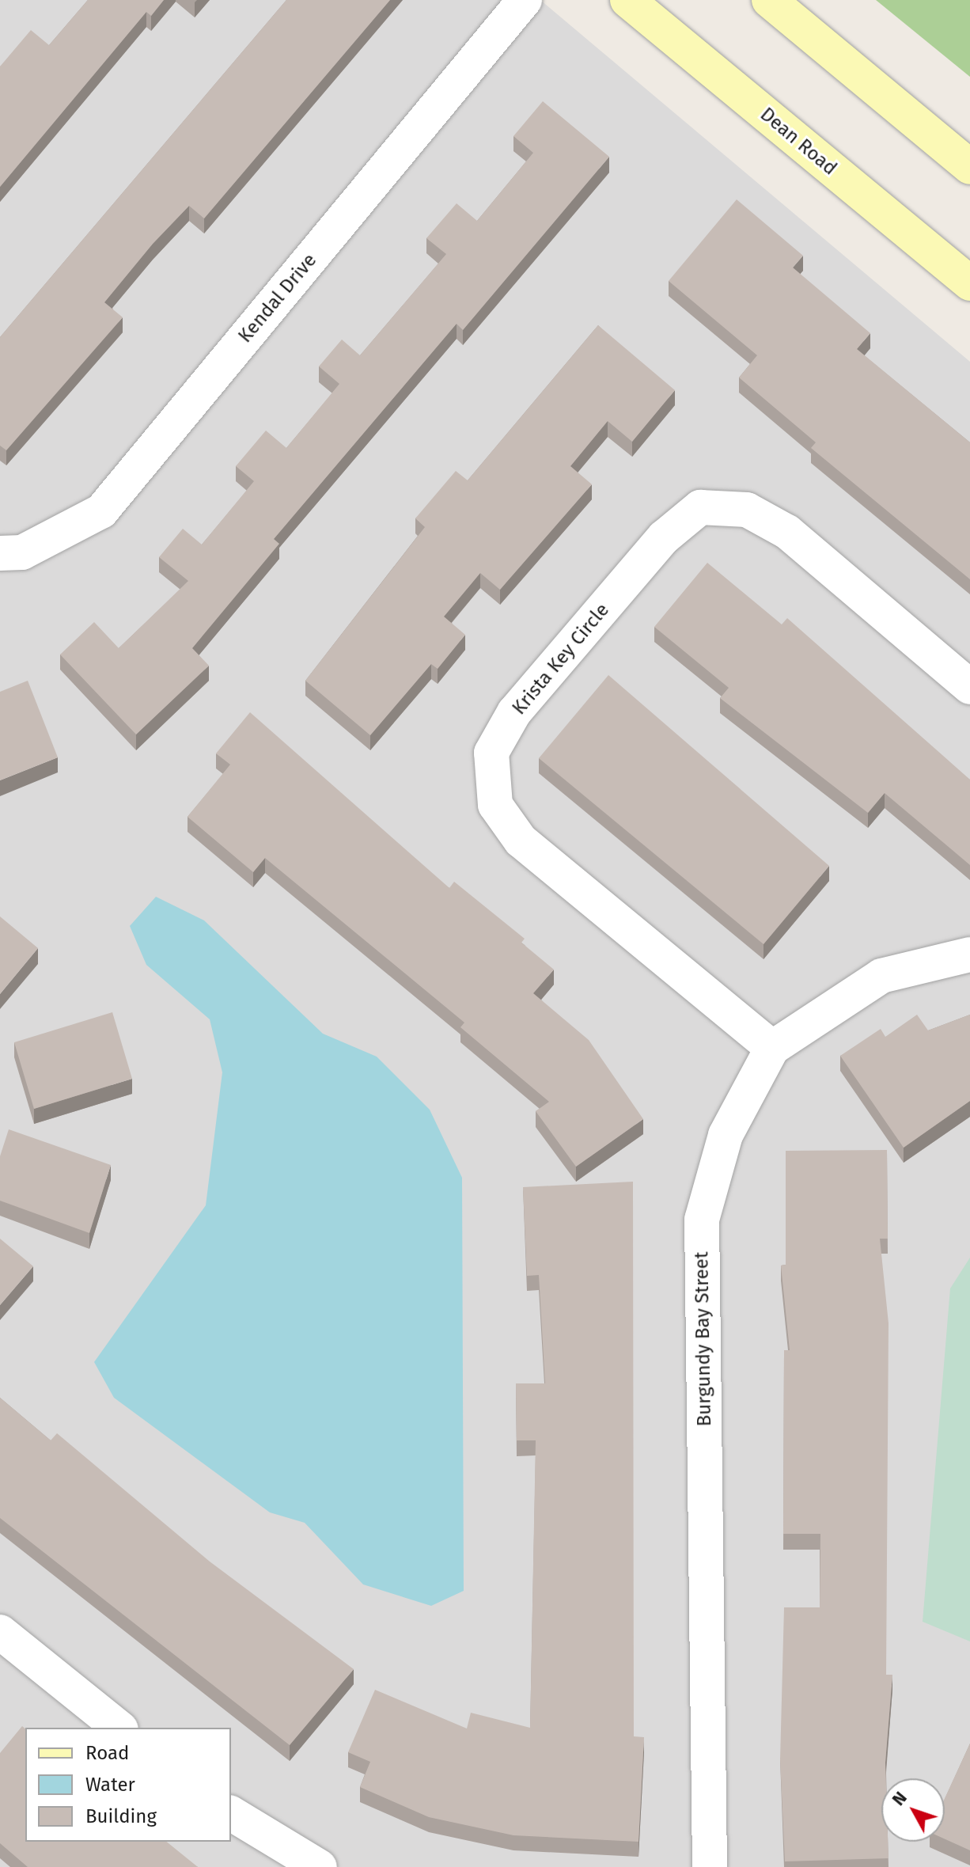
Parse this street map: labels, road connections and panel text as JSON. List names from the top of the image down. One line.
{"streets":{"main road":["Dean Road"],"street":["Kendal Drive","Krista Key Circle","Burgundy Bay Street"]},"crossings":[["Krista Key Circle","Burgundy Bay Street"]],"legend":["Road","Water","Building"],"north":"top left"}
